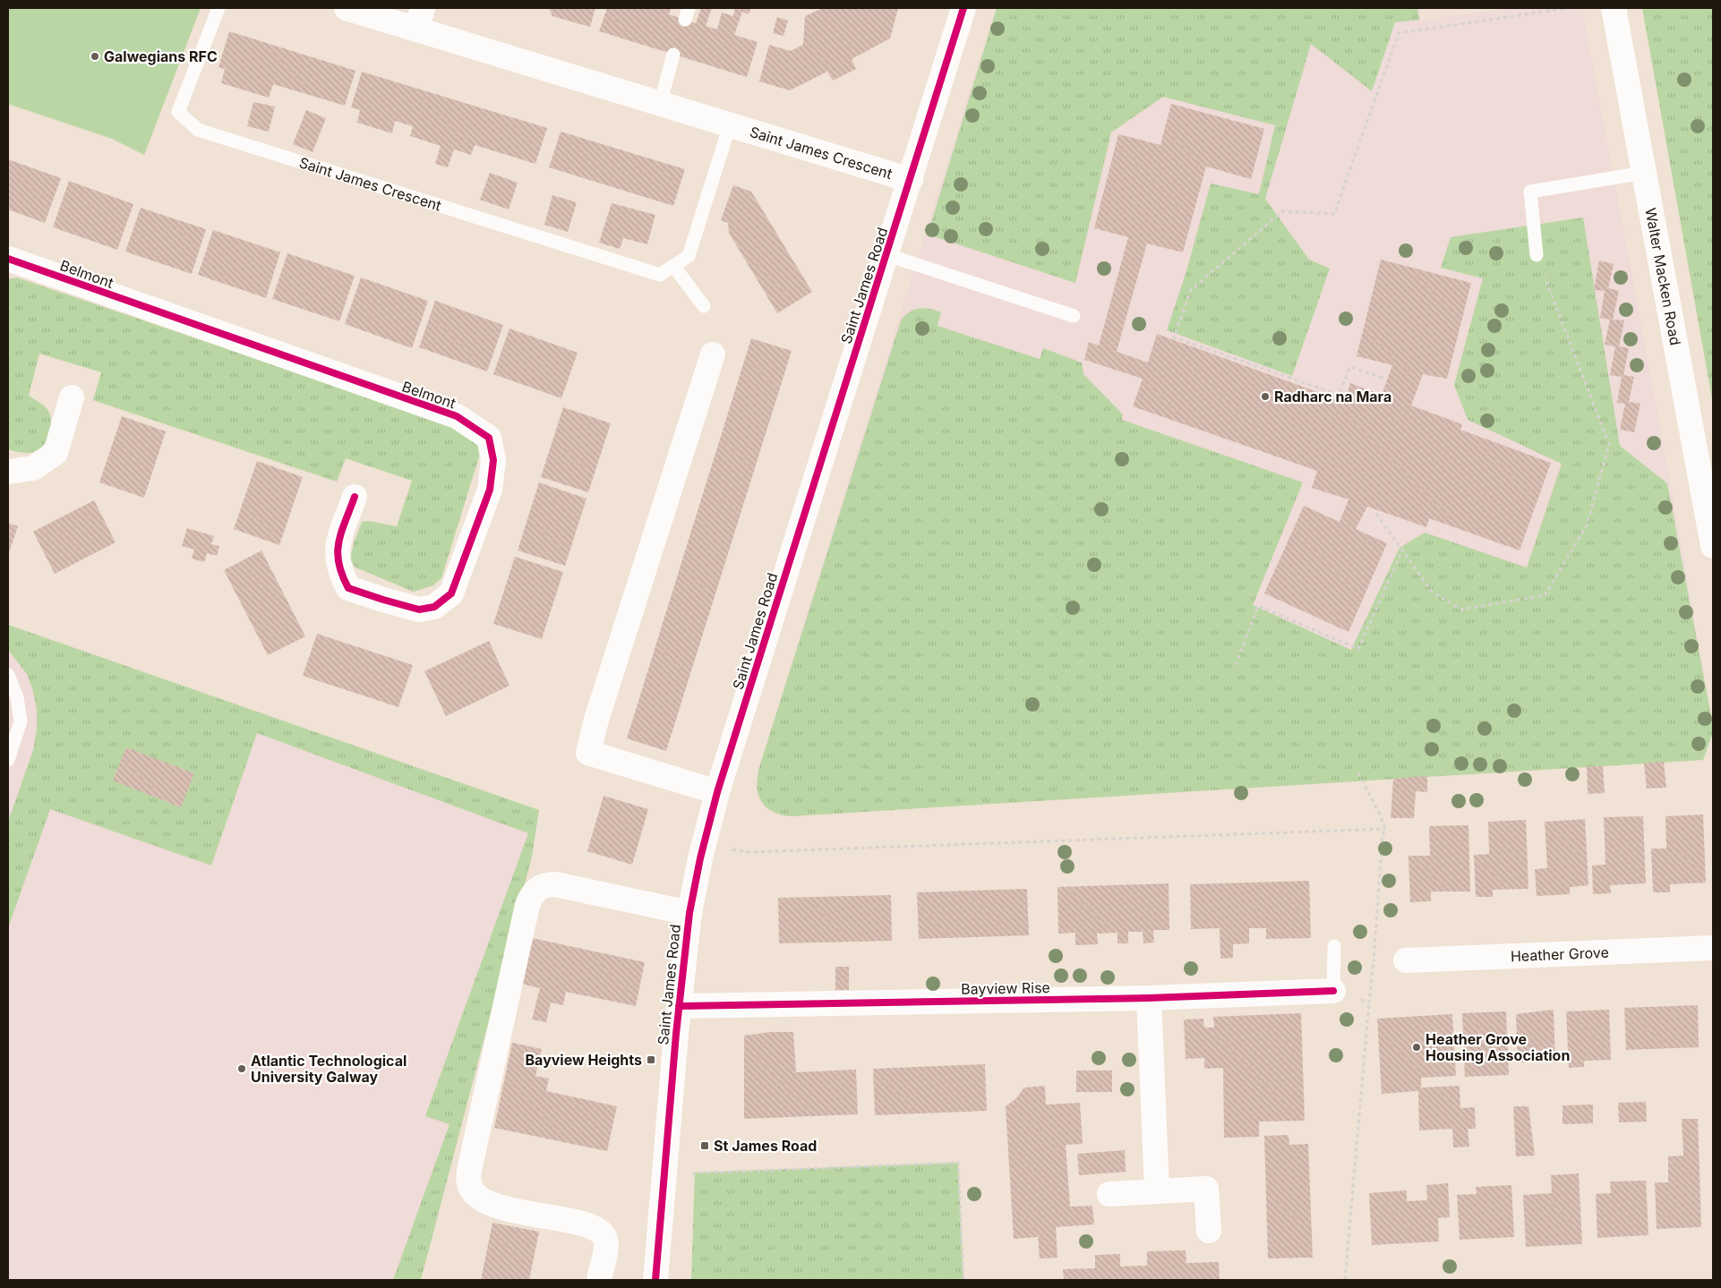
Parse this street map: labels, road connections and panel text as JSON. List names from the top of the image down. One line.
{"streets":{"street":["Saint James Crescent","Belmont","Walter Macken Road","Saint James Road","Heather Grove","Bayview Rise"]},"crossings":[["Saint James Crescent","Saint James Road"],["Saint James Road","Bayview Rise"]],"places":{"other":["Galwegians RFC","Radharc na Mara","Heather Grove Housing Association","Atlantic Technological University Galway"],"transit":["Bayview Heights","St James Road"]}}
